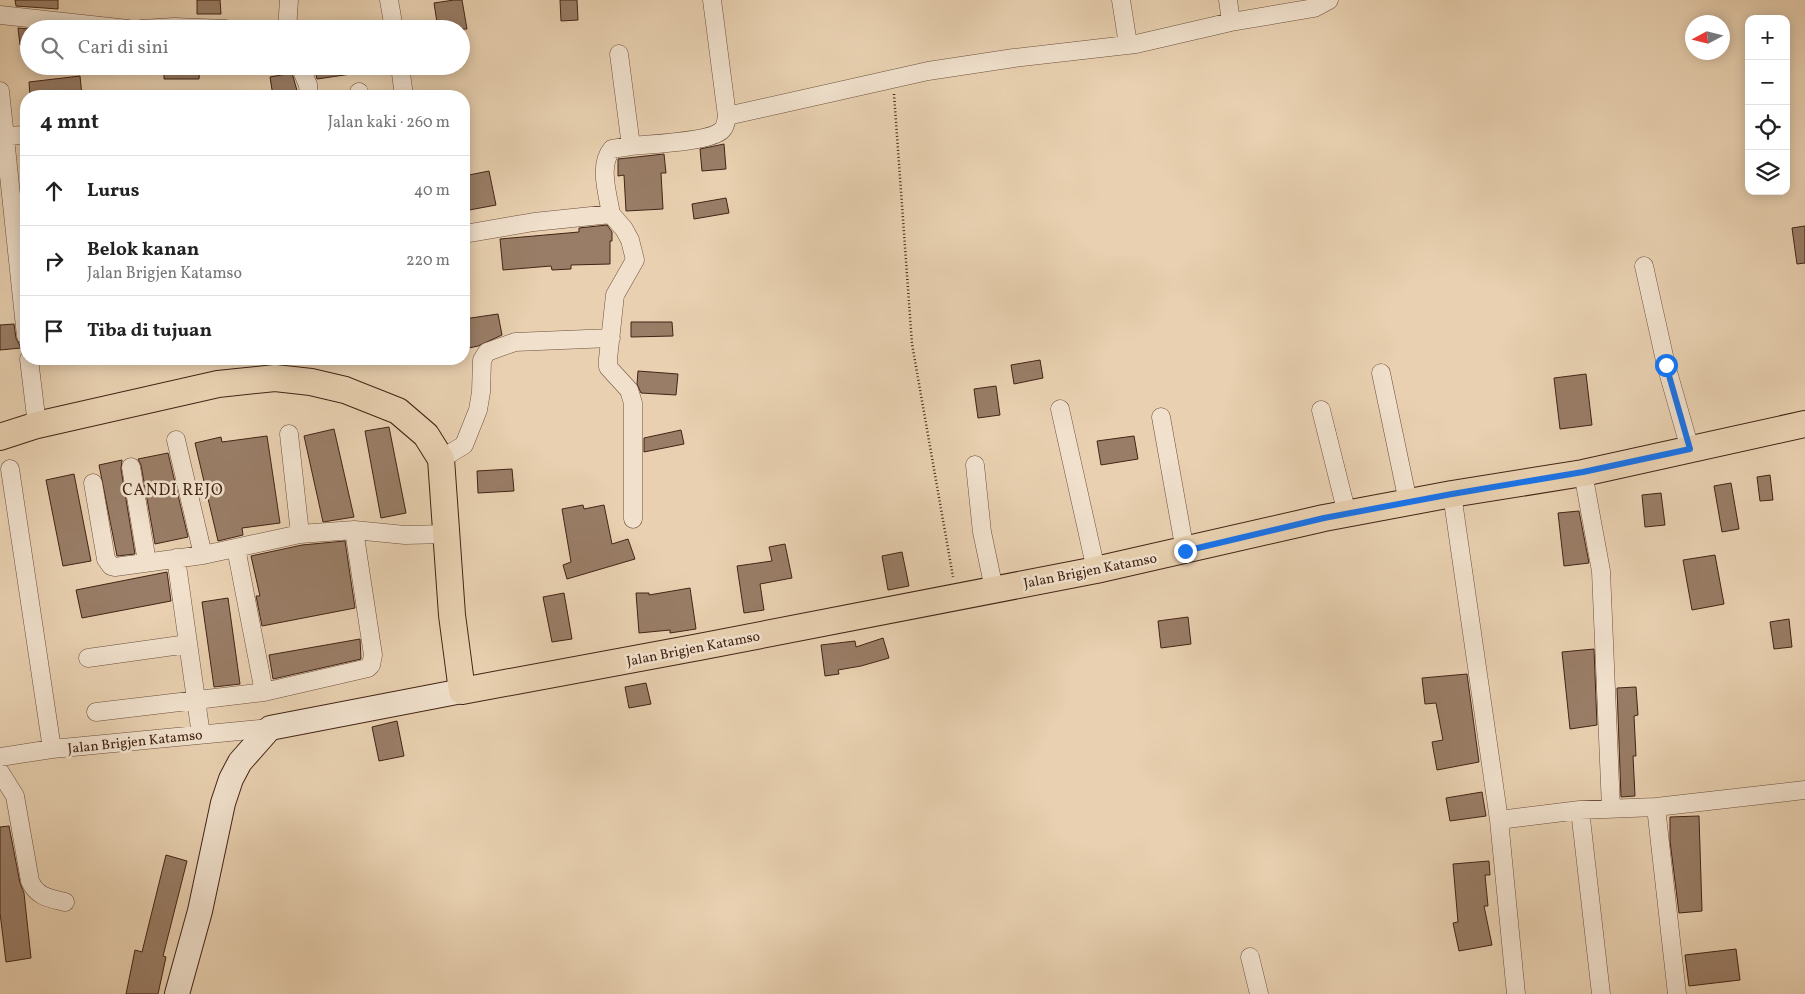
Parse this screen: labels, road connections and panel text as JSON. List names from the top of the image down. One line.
{"streets":{"main road":["Jalan Brigjen Katamso"]},"districts":["CANDI REJO"],"north":"left","page":{"map_buttons":["+","−"],"search":"Cari di sini","heading":["4 mnt","Jalan kaki · 260 m"],"list":[["Lurus","40 m"],["Belok kanan","Jalan Brigjen Katamso","220 m"],"Tiba di tujuan"]}}
